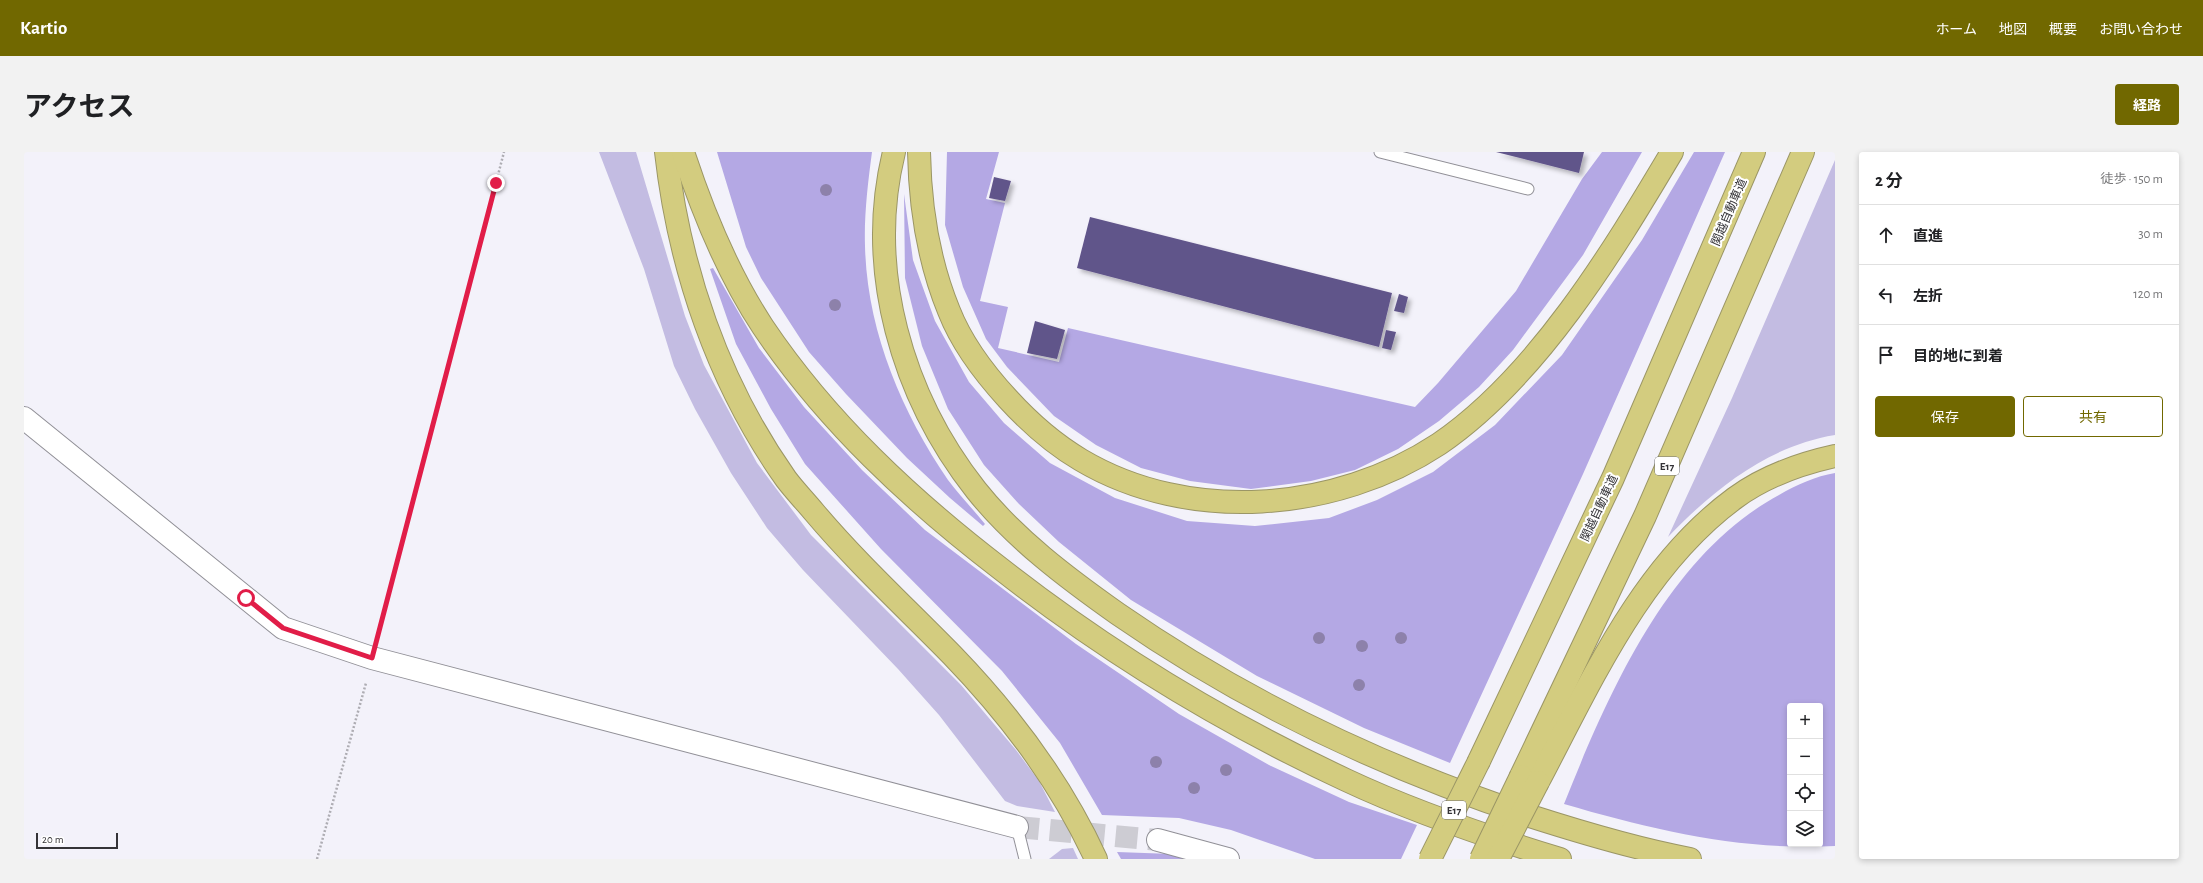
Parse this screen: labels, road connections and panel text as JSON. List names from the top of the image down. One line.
{"streets":{"highway":["関越自動車道","E17"]},"scale_bar":"20 m","page":{"header":"Kartio","nav":["ホーム","地図","概要","お問い合わせ"],"title":"アクセス","buttons":["経路",["保存","共有"]],"heading":["2 分","徒歩 · 150 m"],"list":[["直進","30 m"],["左折","120 m"],"目的地に到着"],"map_buttons":["+","−"],"scale":"20 m"}}
